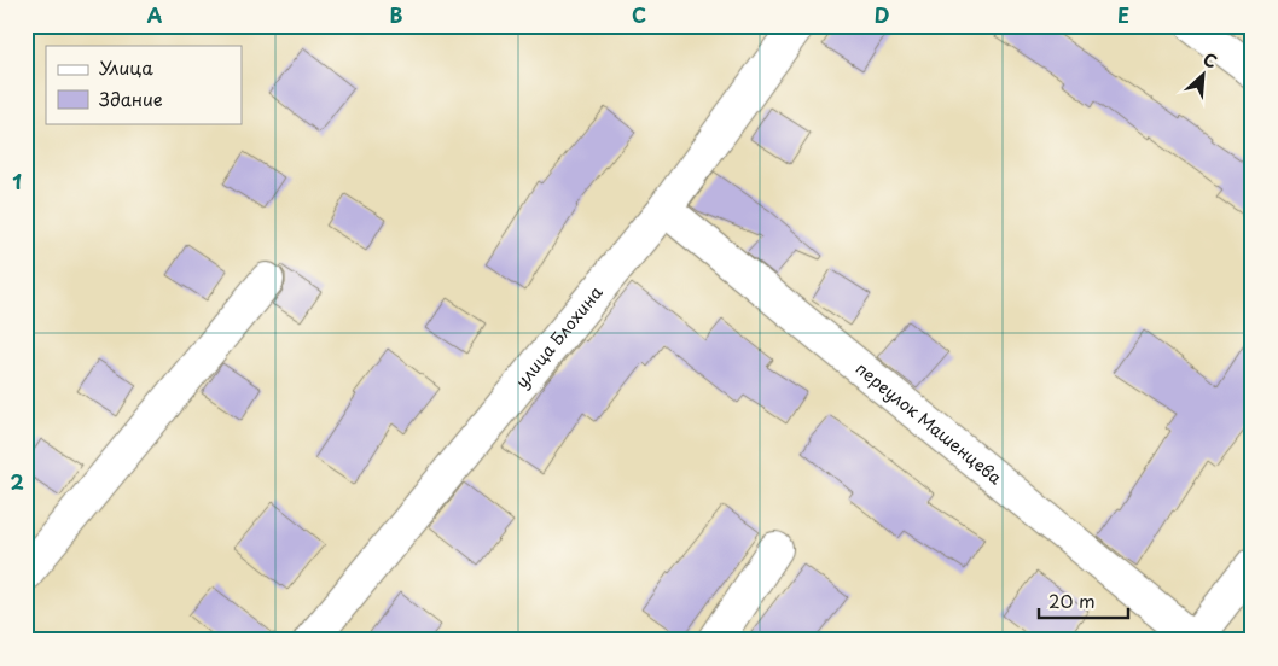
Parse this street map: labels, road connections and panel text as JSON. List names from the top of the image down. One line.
{"streets":{"street":["улица Блохина","переулок Машенцева"]},"crossings":[["улица Блохина","переулок Машенцева"]],"legend":["Улица","Здание"],"scale_bar":"20 m","north":"top right","grid":{"columns":["A","B","C","D","E"],"rows":["1","2"]}}
